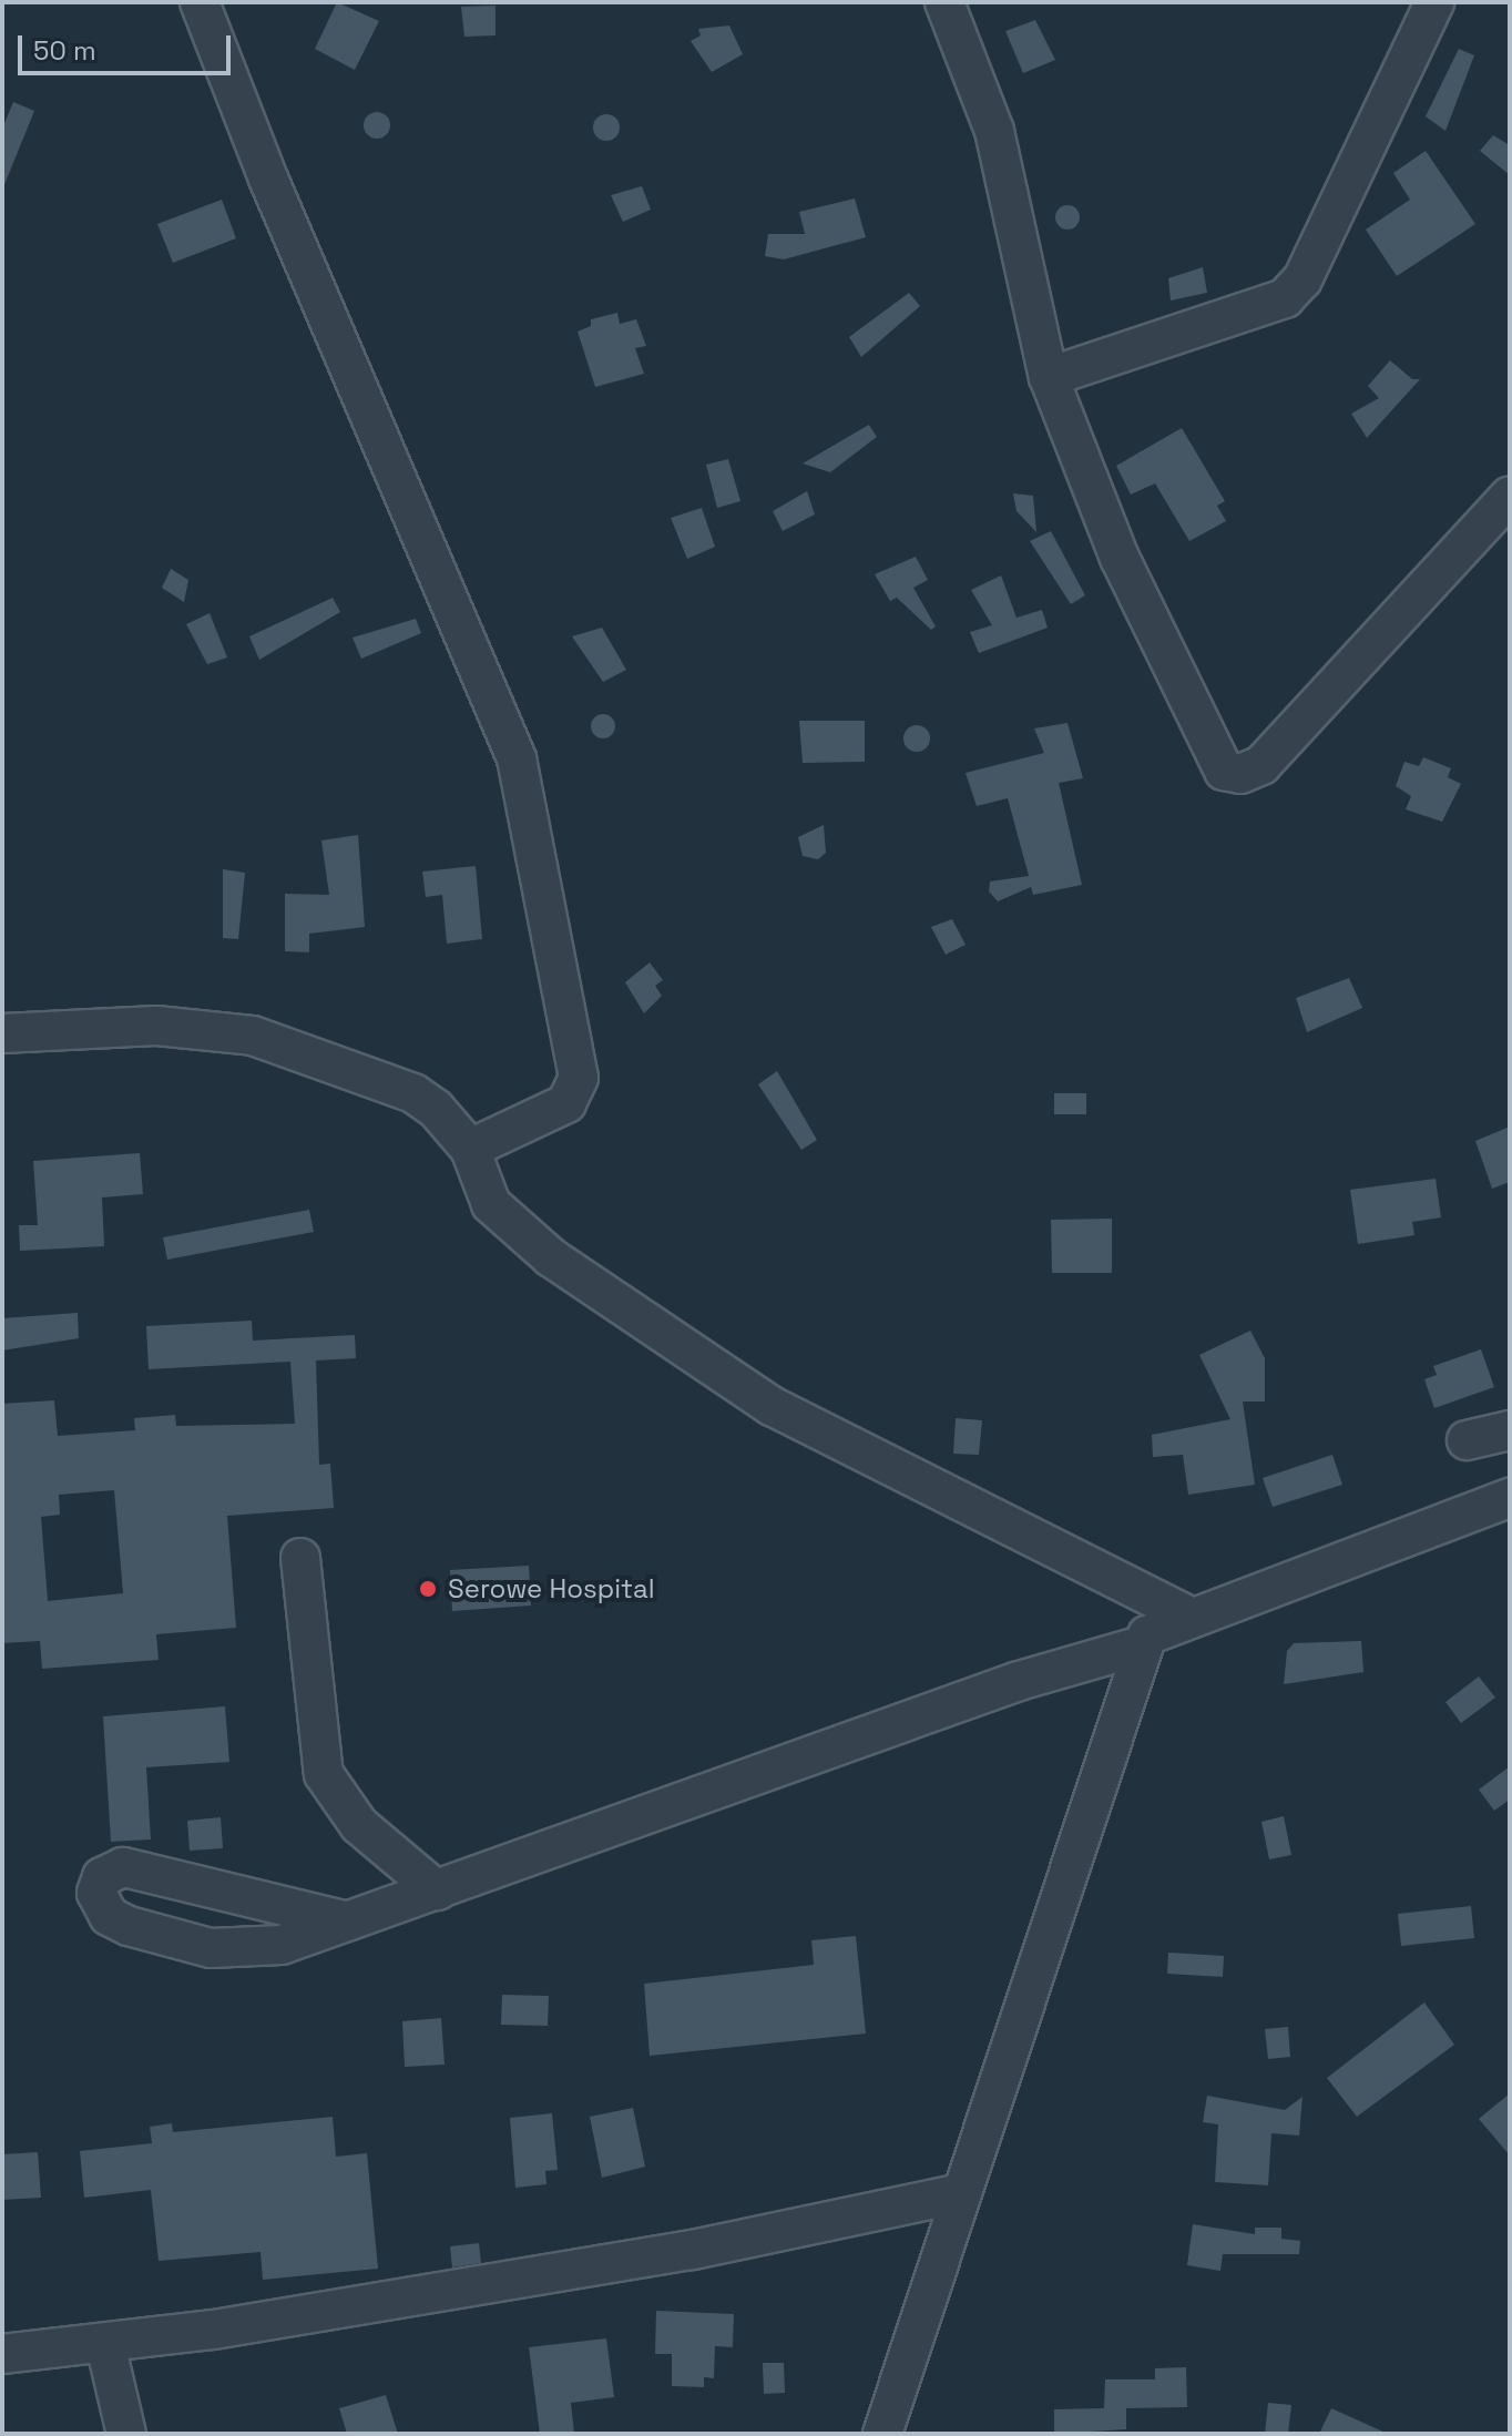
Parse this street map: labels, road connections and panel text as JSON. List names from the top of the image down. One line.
{"places":["Serowe Hospital"],"scale_bar":"50 m"}
